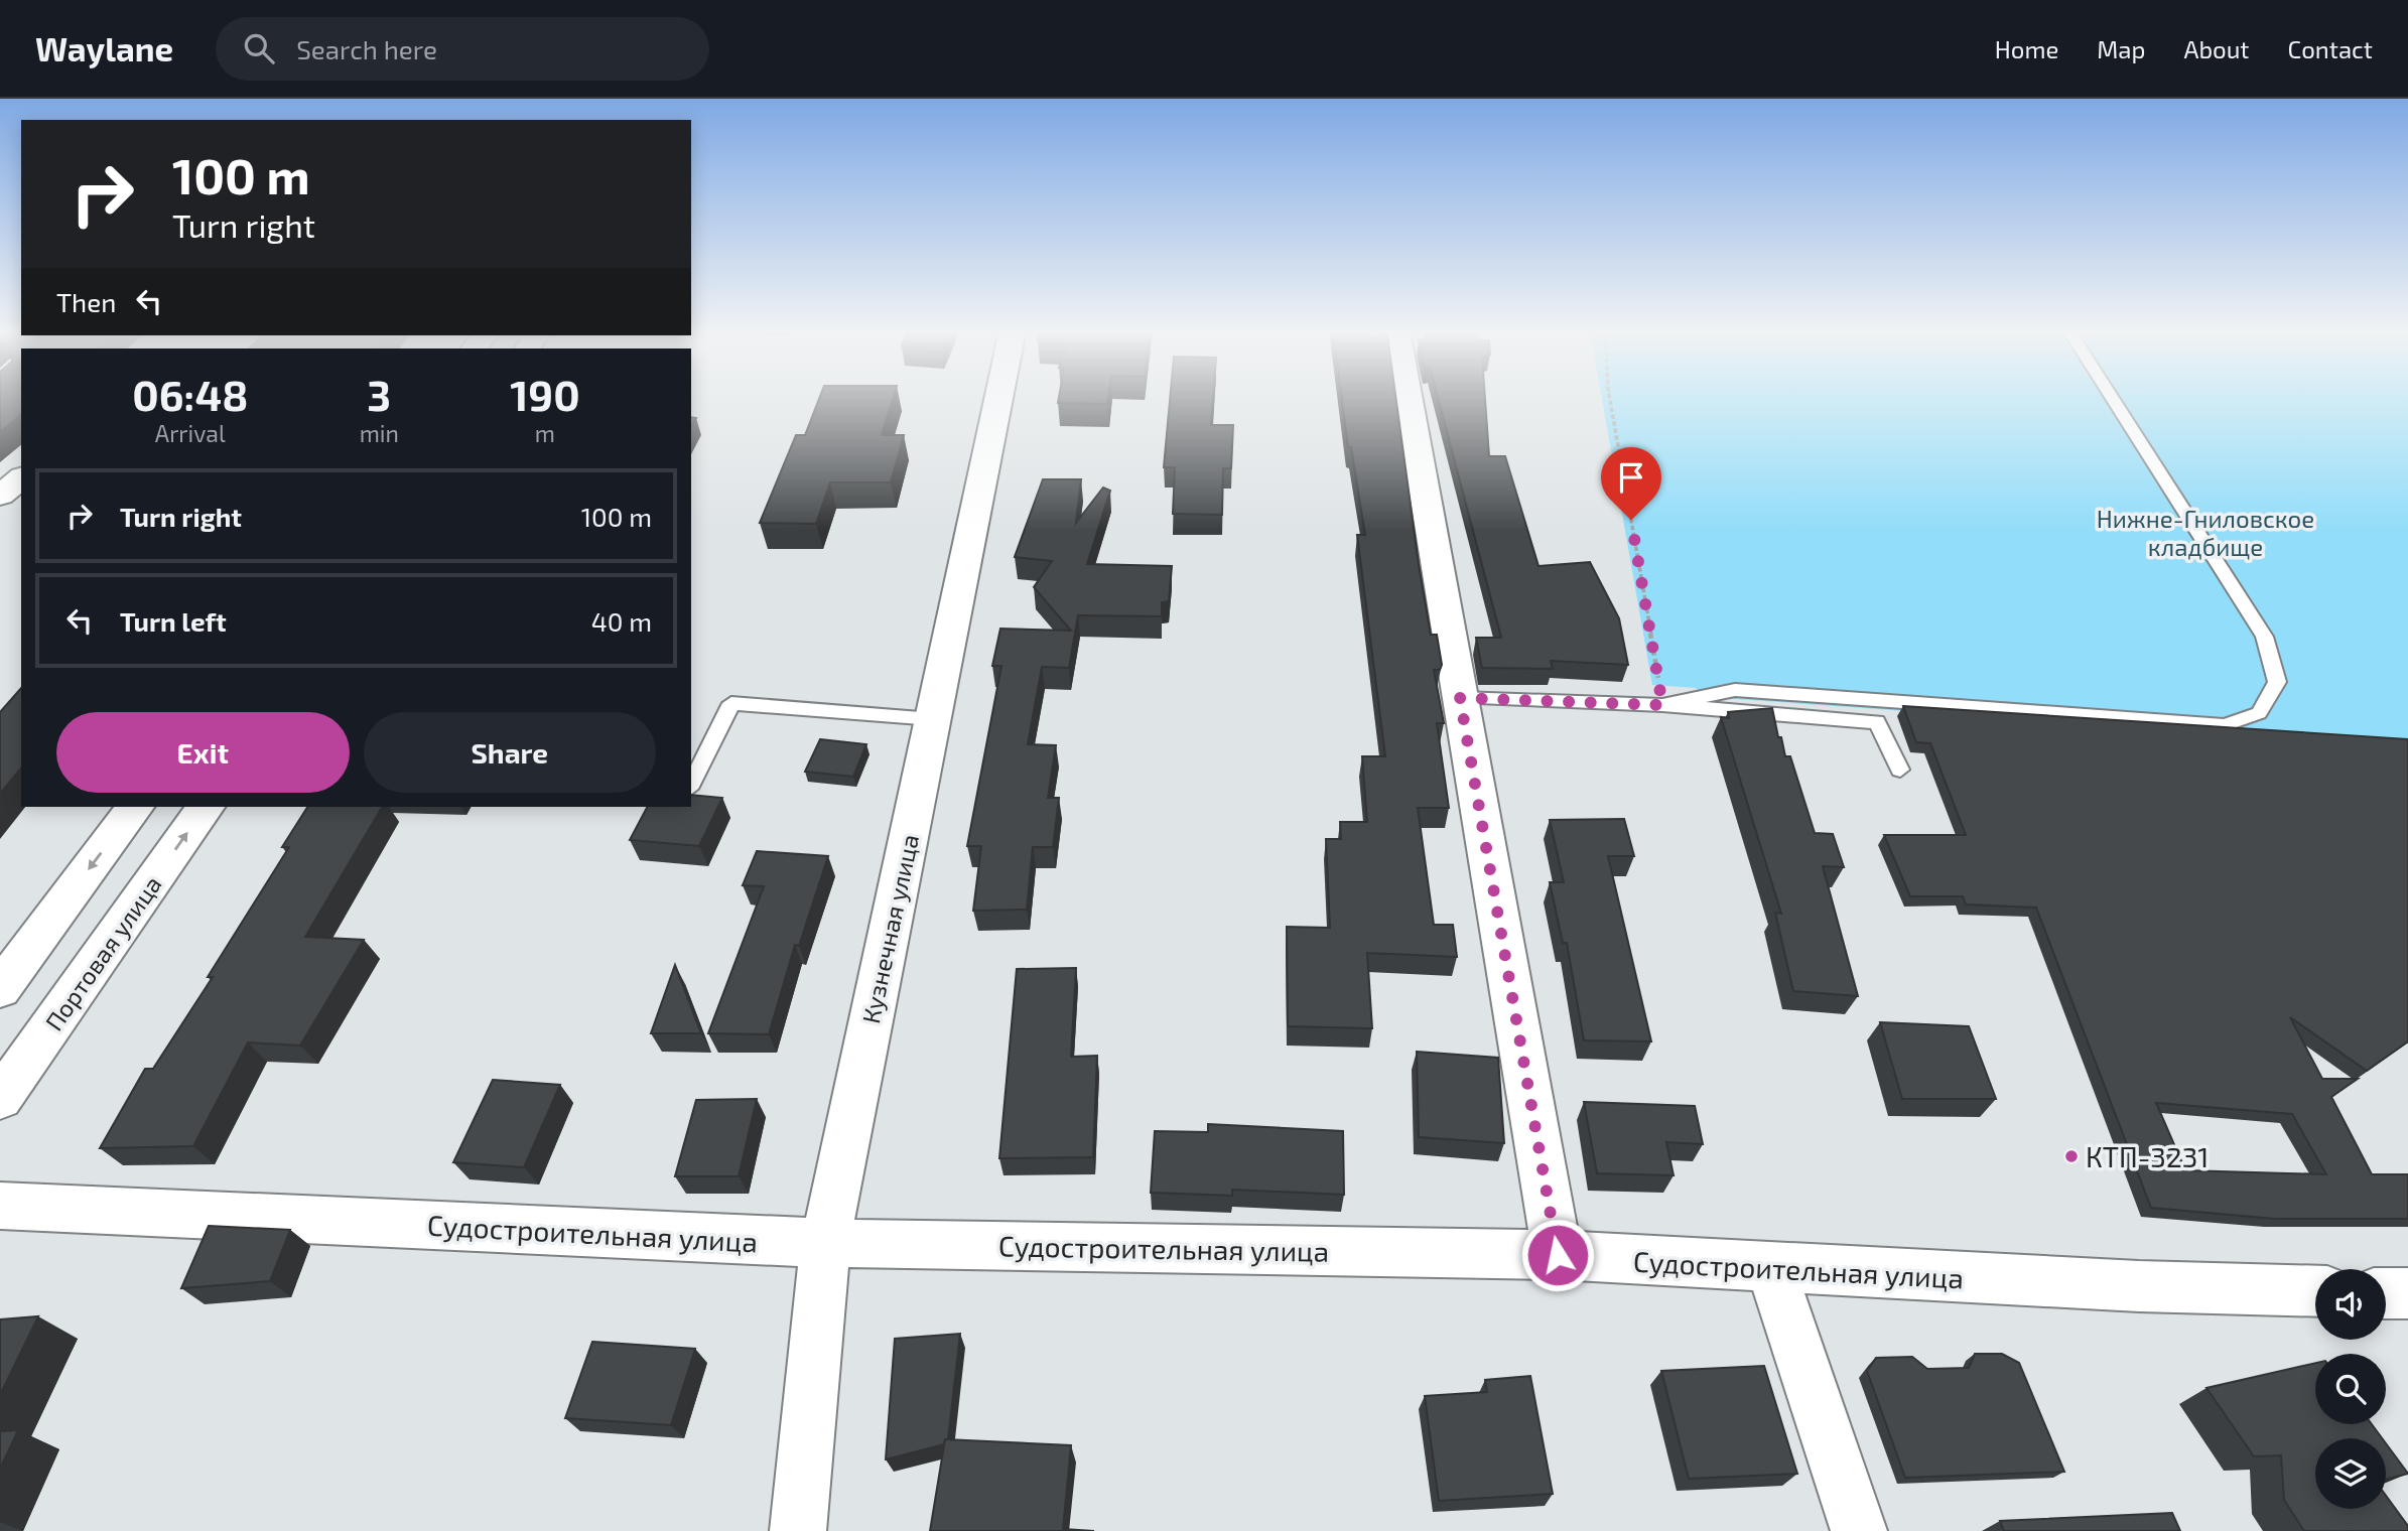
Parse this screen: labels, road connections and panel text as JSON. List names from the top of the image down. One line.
{"streets":{"street":["Кузнечная улица","Портовая улица","Судостроительная улица"]},"crossings":[["Кузнечная улица","Судостроительная улица"]],"parks":["Нижне-Гниловское кладбище"],"places":["КТП-3231"],"page":{"header":"Waylane","search":"Search here","nav":["Home","Map","About","Contact"],"turn":["100 m","Turn right"],"then":"Then","eta":["06:48","Arrival","3","min","190","m"],"list":[{"name":"Turn right","value":"100 m"},{"name":"Turn left","value":"40 m"}],"buttons":["Exit","Share"]}}
